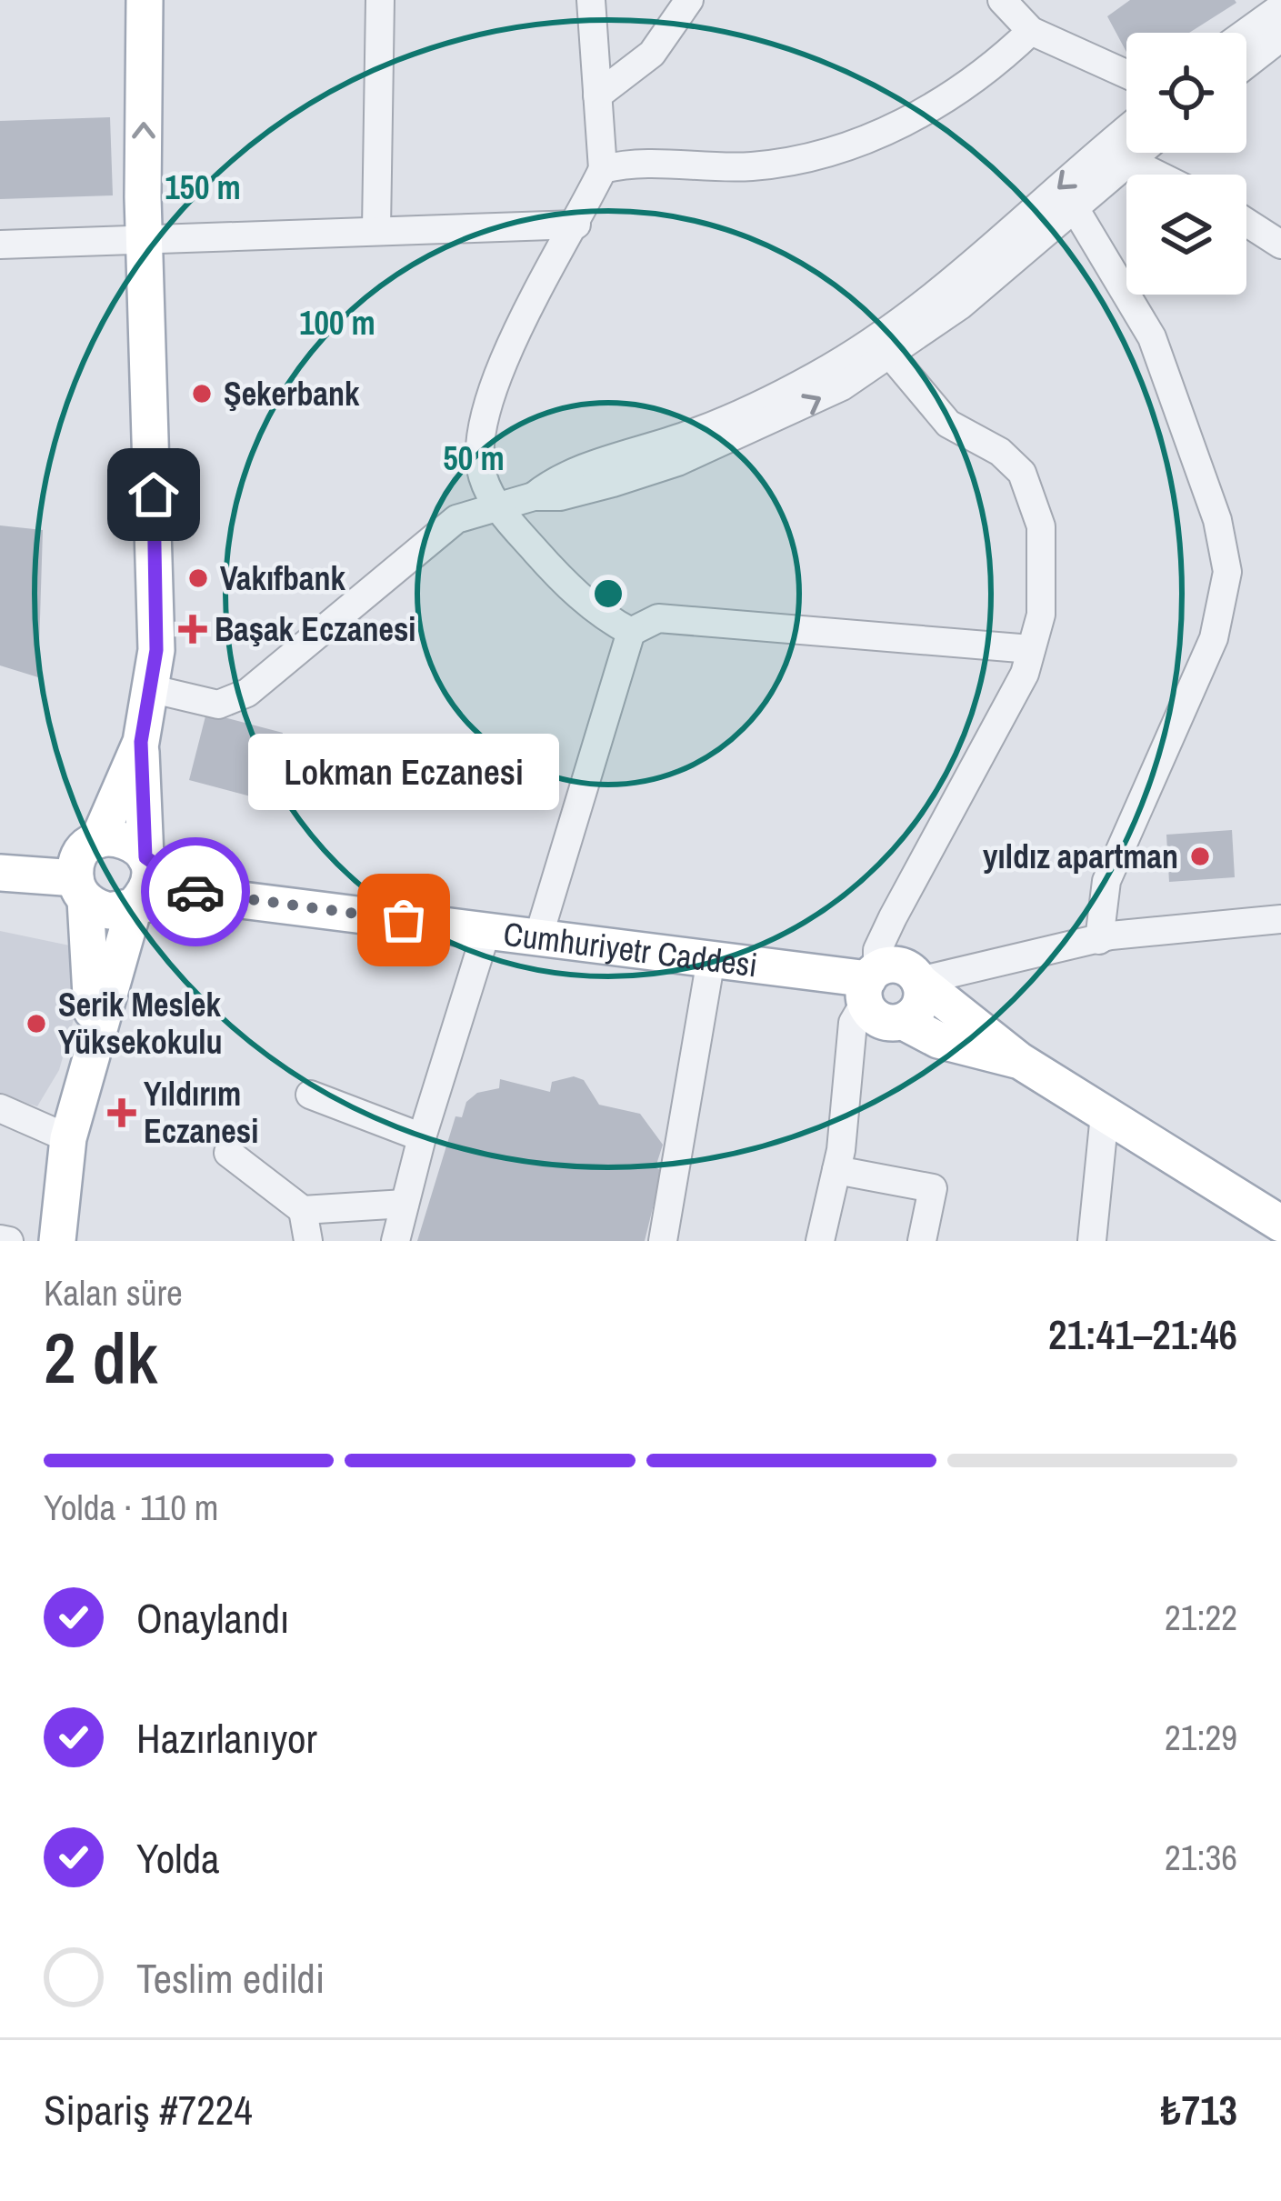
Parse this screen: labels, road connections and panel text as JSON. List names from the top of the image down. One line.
{"streets":{"main road":["Cumhuriyetr Caddesi"]},"places":{"other":["Şekerbank","Vakıfbank","yıldız apartman","Lokman Eczanesi","Serik Meslek Yüksekokulu"],"health":["Başak Eczanesi","Yıldırım Eczanesi"]},"page":{"bubble":"Lokman Eczanesi","heading":["2 dk","Kalan süre","21:41–21:46"],"panel":["Sipariş #7224","₺713"],"bar":"Yolda · 110 m","list":[["Onaylandı","21:22"],["Hazırlanıyor","21:29"],["Yolda","21:36"],"Teslim edildi"]},"rings":["150 m","100 m","50 m"]}
